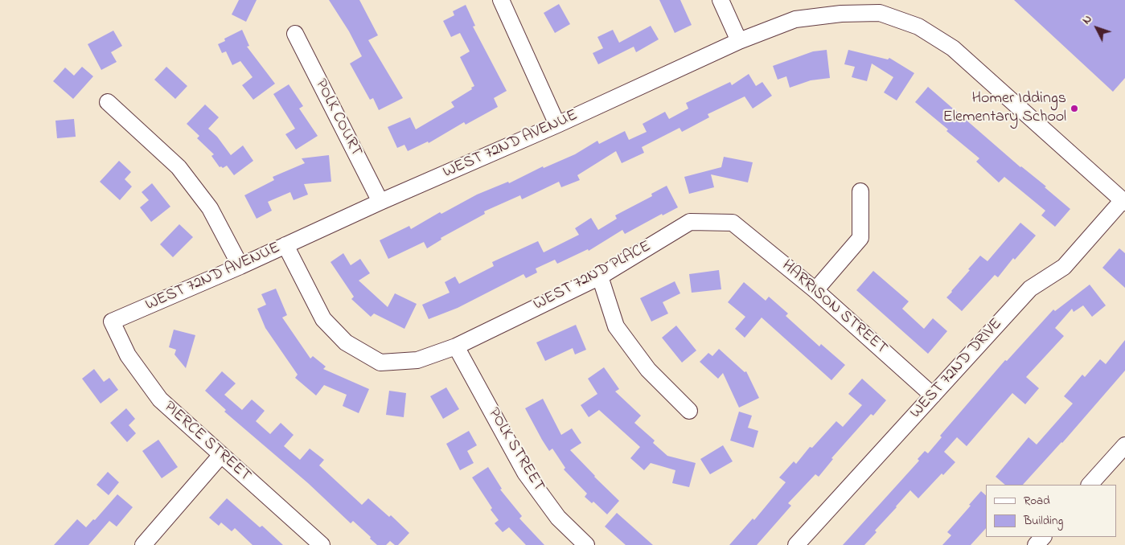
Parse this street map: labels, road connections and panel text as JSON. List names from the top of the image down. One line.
{"streets":{"street":["POLK COURT","WEST 72ND AVENUE","WEST 72ND PLACE","HARRISON STREET","WEST 72ND DRIVE","PIERCE STREET","POLK STREET"]},"crossings":[["POLK COURT","WEST 72ND AVENUE"],["WEST 72ND AVENUE","WEST 72ND DRIVE"],["WEST 72ND AVENUE","PIERCE STREET"],["WEST 72ND PLACE","HARRISON STREET"],["WEST 72ND PLACE","POLK STREET"],["HARRISON STREET","WEST 72ND DRIVE"]],"places":["Homer Iddings Elementary School"],"legend":["Road","Building"],"north":"top left"}
